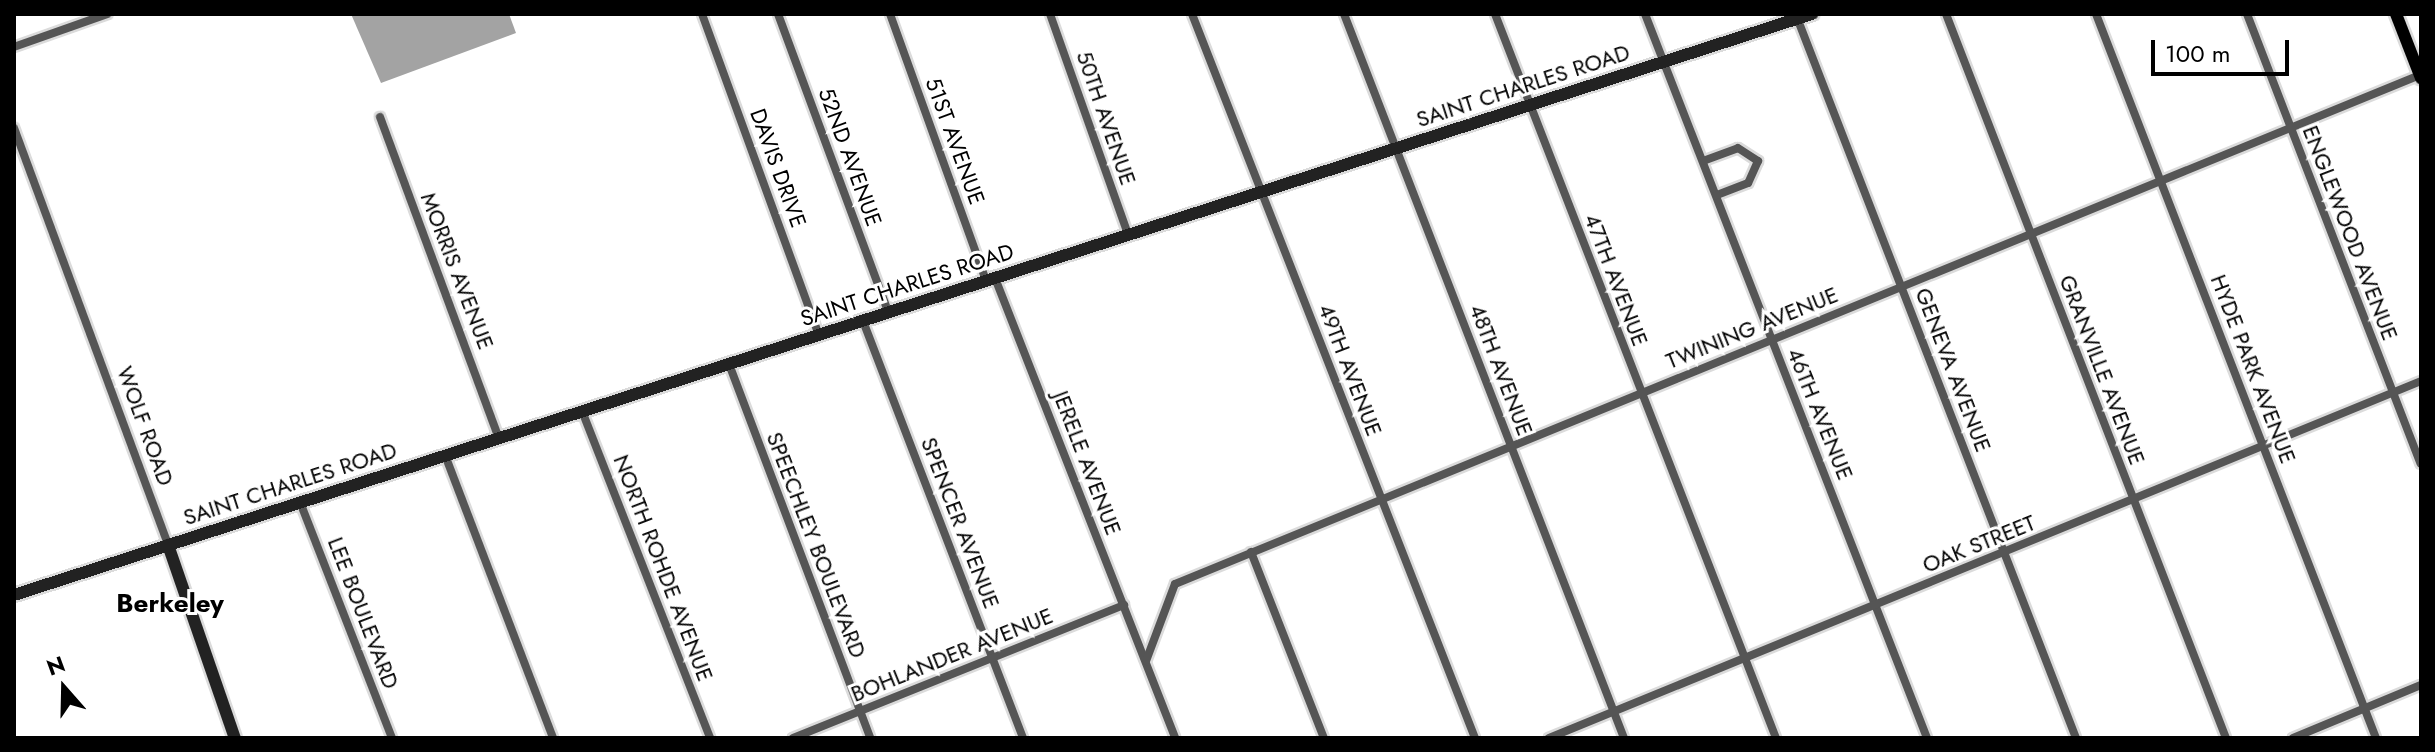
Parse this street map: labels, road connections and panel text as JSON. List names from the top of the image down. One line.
{"streets":{"main road":["SAINT CHARLES ROAD","WOLF ROAD"],"street":["50TH AVENUE","51ST AVENUE","52ND AVENUE","DAVIS DRIVE","ENGLEWOOD AVENUE","MORRIS AVENUE","47TH AVENUE","TWINING AVENUE","HYDE PARK AVENUE","49TH AVENUE","48TH AVENUE","GENEVA AVENUE","GRANVILLE AVENUE","46TH AVENUE","JERELE AVENUE","SPENCER AVENUE","OAK STREET","SPEECHLEY BOULEVARD","NORTH ROHDE AVENUE","LEE BOULEVARD","BOHLANDER AVENUE"]},"crossings":[["SAINT CHARLES ROAD","50TH AVENUE"],["SAINT CHARLES ROAD","51ST AVENUE"],["SAINT CHARLES ROAD","52ND AVENUE"],["SAINT CHARLES ROAD","DAVIS DRIVE"],["SAINT CHARLES ROAD","MORRIS AVENUE"],["SAINT CHARLES ROAD","47TH AVENUE"],["SAINT CHARLES ROAD","49TH AVENUE"],["SAINT CHARLES ROAD","48TH AVENUE"],["SAINT CHARLES ROAD","GENEVA AVENUE"],["SAINT CHARLES ROAD","46TH AVENUE"],["SAINT CHARLES ROAD","WOLF ROAD"],["SAINT CHARLES ROAD","JERELE AVENUE"],["SAINT CHARLES ROAD","SPENCER AVENUE"],["SAINT CHARLES ROAD","SPEECHLEY BOULEVARD"],["SAINT CHARLES ROAD","NORTH ROHDE AVENUE"],["SAINT CHARLES ROAD","LEE BOULEVARD"],["51ST AVENUE","JERELE AVENUE"],["ENGLEWOOD AVENUE","TWINING AVENUE"],["ENGLEWOOD AVENUE","OAK STREET"],["47TH AVENUE","TWINING AVENUE"],["47TH AVENUE","OAK STREET"],["TWINING AVENUE","HYDE PARK AVENUE"],["TWINING AVENUE","49TH AVENUE"],["TWINING AVENUE","48TH AVENUE"],["TWINING AVENUE","GENEVA AVENUE"],["TWINING AVENUE","GRANVILLE AVENUE"],["TWINING AVENUE","46TH AVENUE"],["TWINING AVENUE","JERELE AVENUE"],["HYDE PARK AVENUE","OAK STREET"],["48TH AVENUE","OAK STREET"],["GENEVA AVENUE","OAK STREET"],["GRANVILLE AVENUE","OAK STREET"],["46TH AVENUE","OAK STREET"],["JERELE AVENUE","BOHLANDER AVENUE"],["SPENCER AVENUE","BOHLANDER AVENUE"],["SPEECHLEY BOULEVARD","BOHLANDER AVENUE"]],"districts":["Berkeley"],"scale_bar":"100 m","north":"top"}
